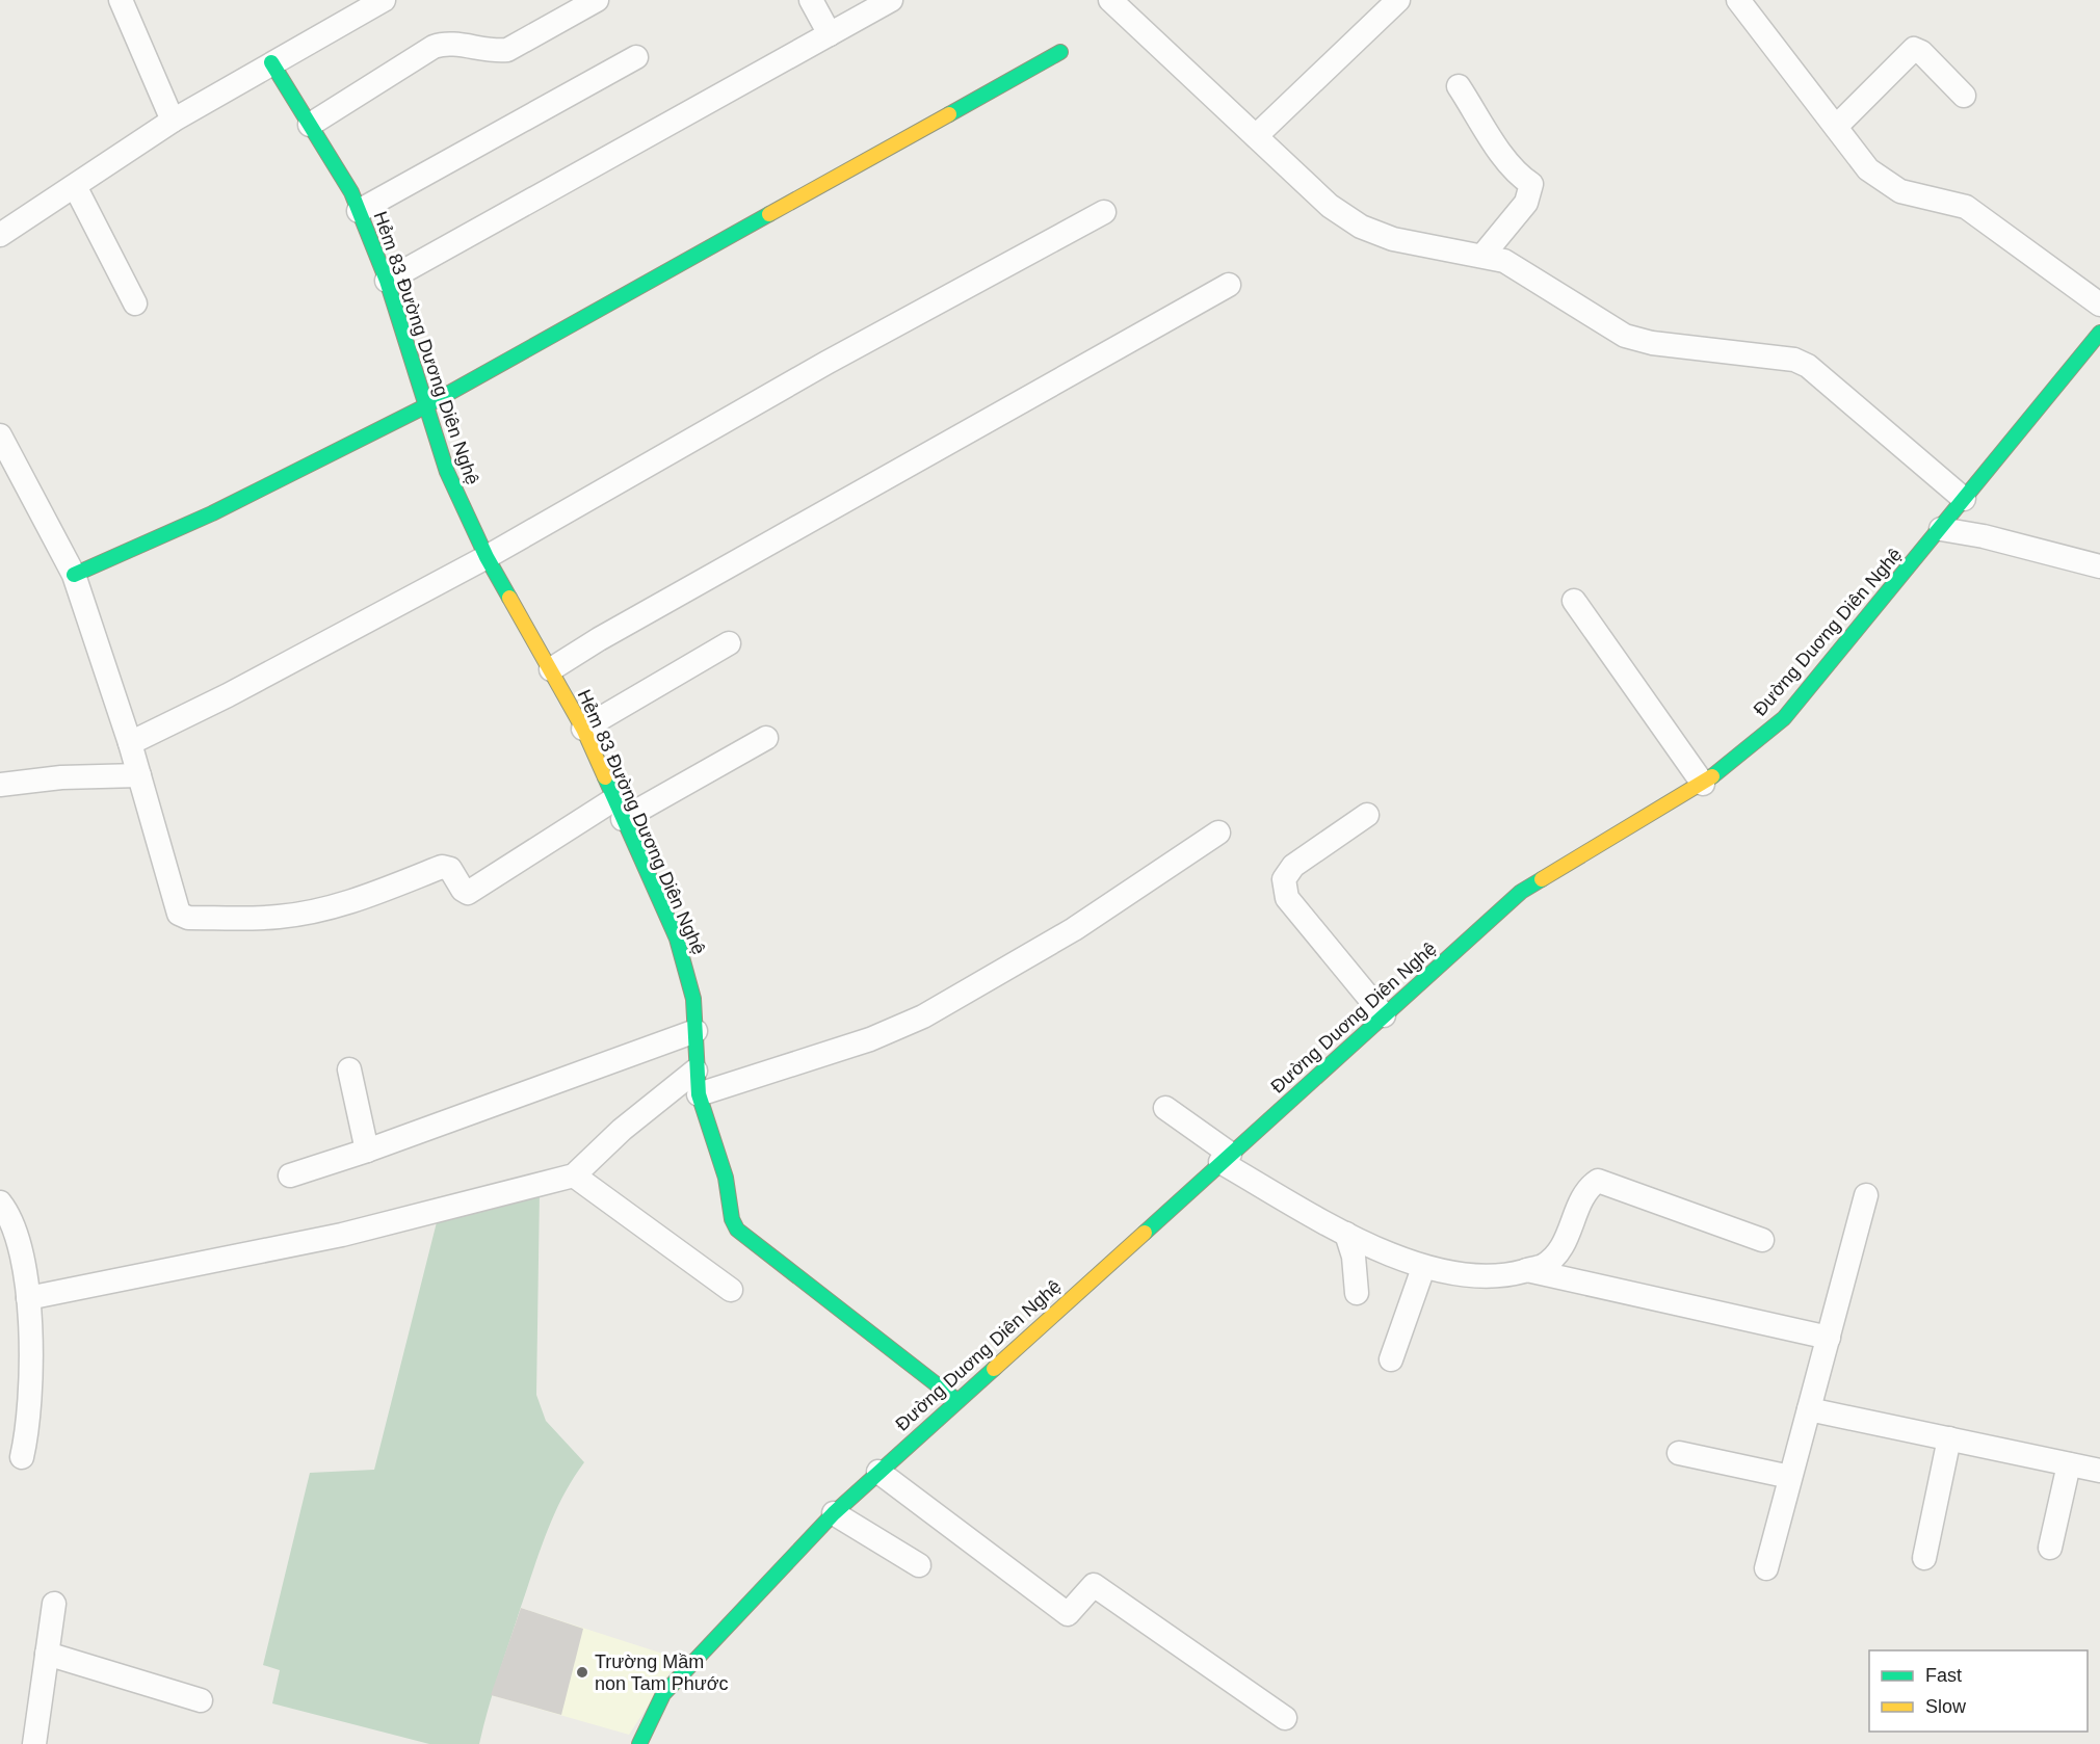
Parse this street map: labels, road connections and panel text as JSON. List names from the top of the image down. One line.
{"streets":{"street":["Hẻm 83 Đường Dương Diên Nghệ","Đường Duơng Diên Nghệ"]},"crossings":[["Hẻm 83 Đường Dương Diên Nghệ","Đường Duơng Diên Nghệ"]],"places":["Trường Mầm non Tam Phước"],"legend":["Fast","Slow"]}
